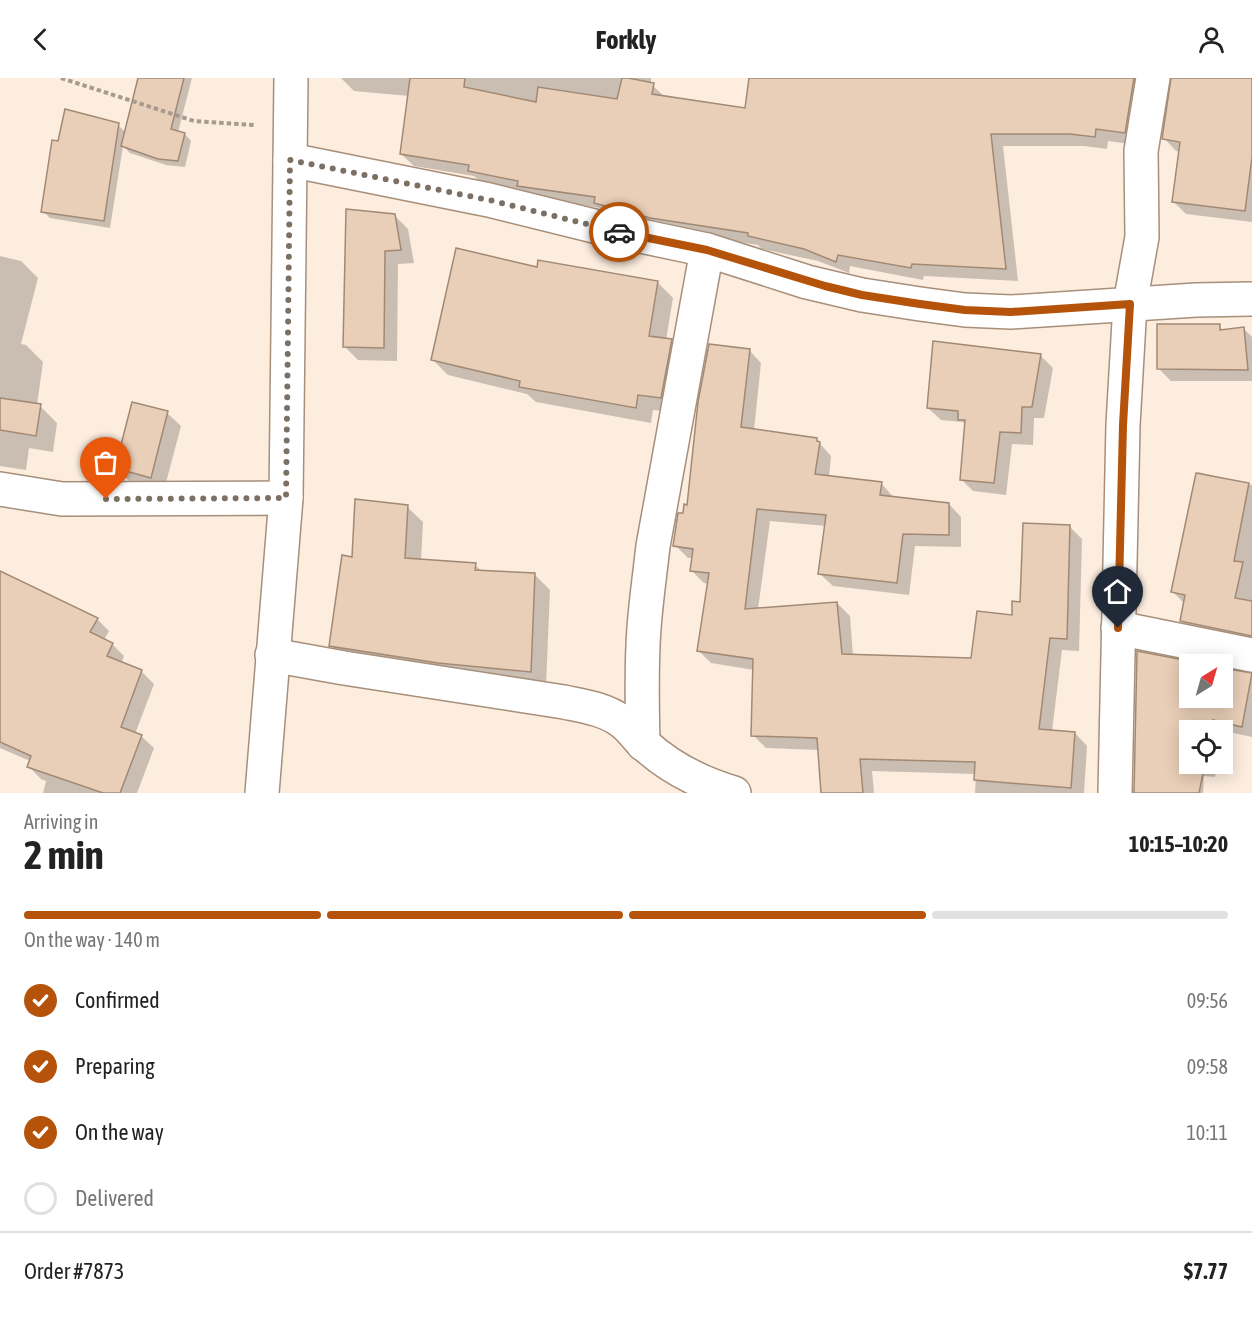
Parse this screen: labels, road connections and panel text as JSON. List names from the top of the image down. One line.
{"north":"top right","page":{"header":"Forkly","heading":["2 min","Arriving in","10:15–10:20"],"panel":["Order #7873","$7.77"],"bar":"On the way · 140 m","list":[["Confirmed","09:56"],["Preparing","09:58"],["On the way","10:11"],"Delivered"]}}
